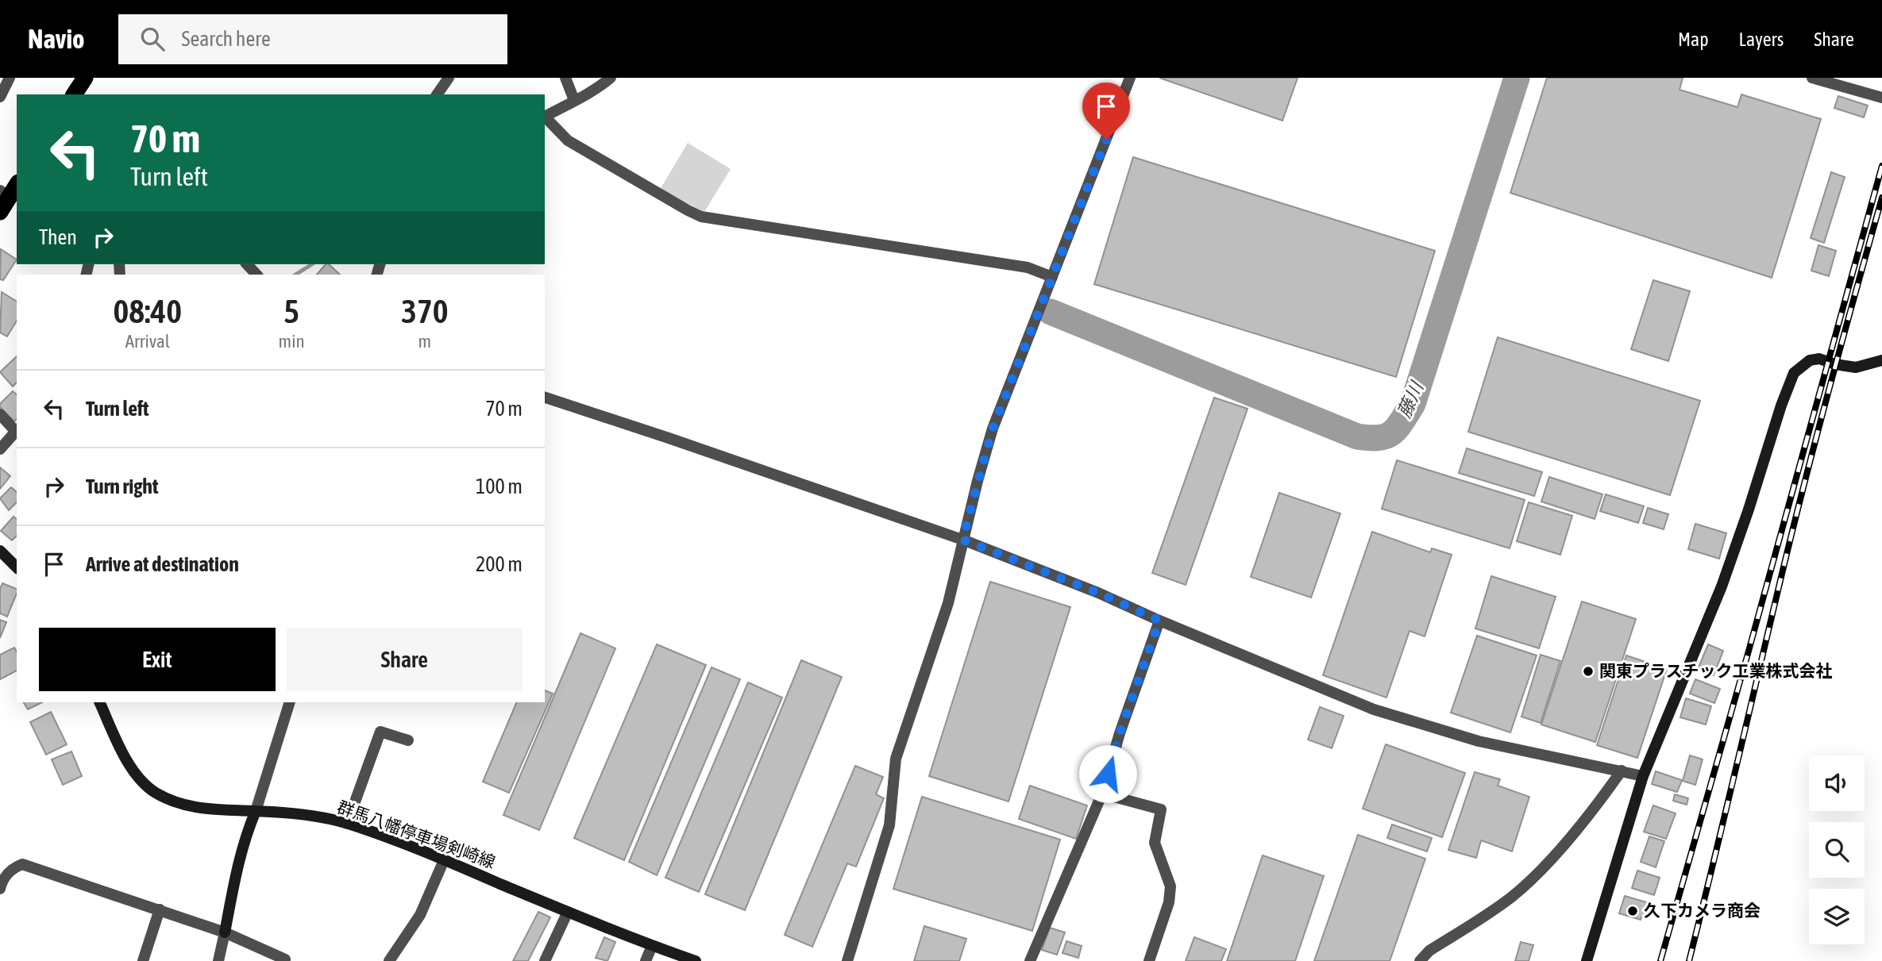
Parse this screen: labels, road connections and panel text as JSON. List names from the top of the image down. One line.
{"streets":{"street":["群馬八幡停車場剣崎線"]},"water":["藤川"],"places":["関東プラスチック工業株式会社","久下カメラ商会"],"page":{"header":"Navio","search":"Search here","nav":["Map","Layers","Share"],"turn":["70 m","Turn left"],"then":"Then","eta":["08:40","Arrival","5","min","370","m"],"list":[{"name":"Turn left","value":"70 m"},{"name":"Turn right","value":"100 m"},{"name":"Arrive at destination","value":"200 m"}],"buttons":["Exit","Share"]}}
